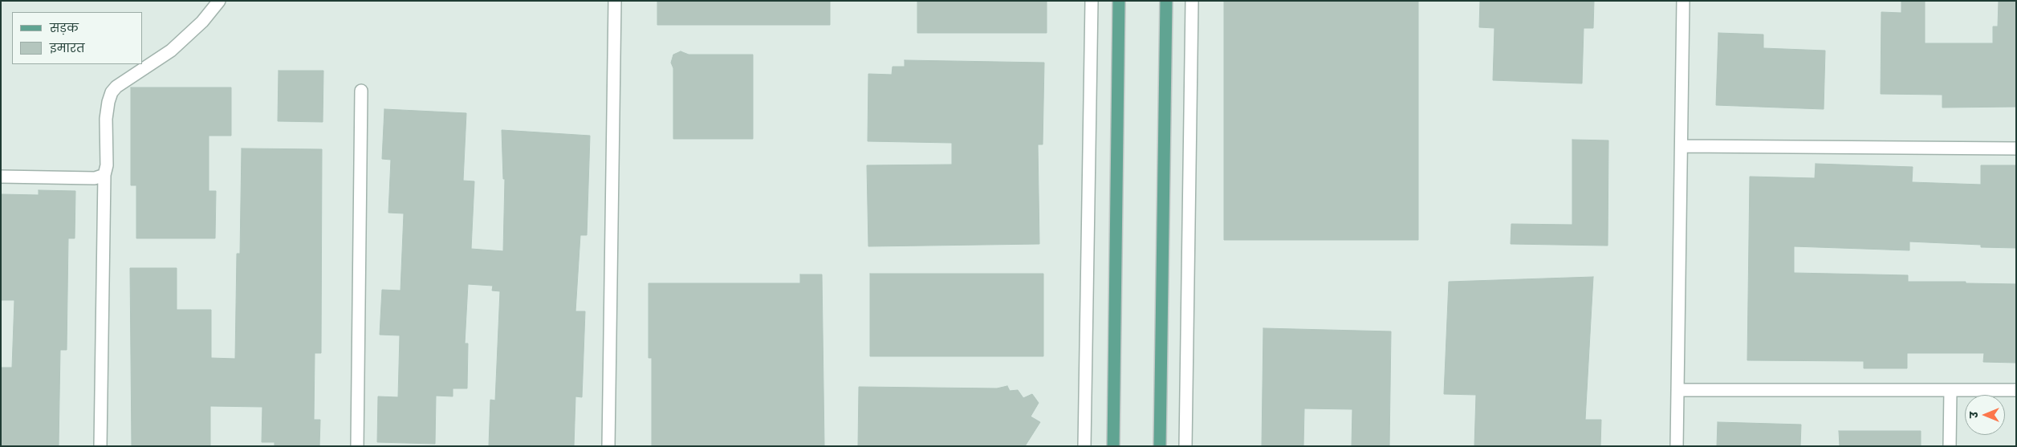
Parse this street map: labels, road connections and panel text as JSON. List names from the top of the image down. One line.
{"legend":["सड़क","इमारत"],"north":"left"}
